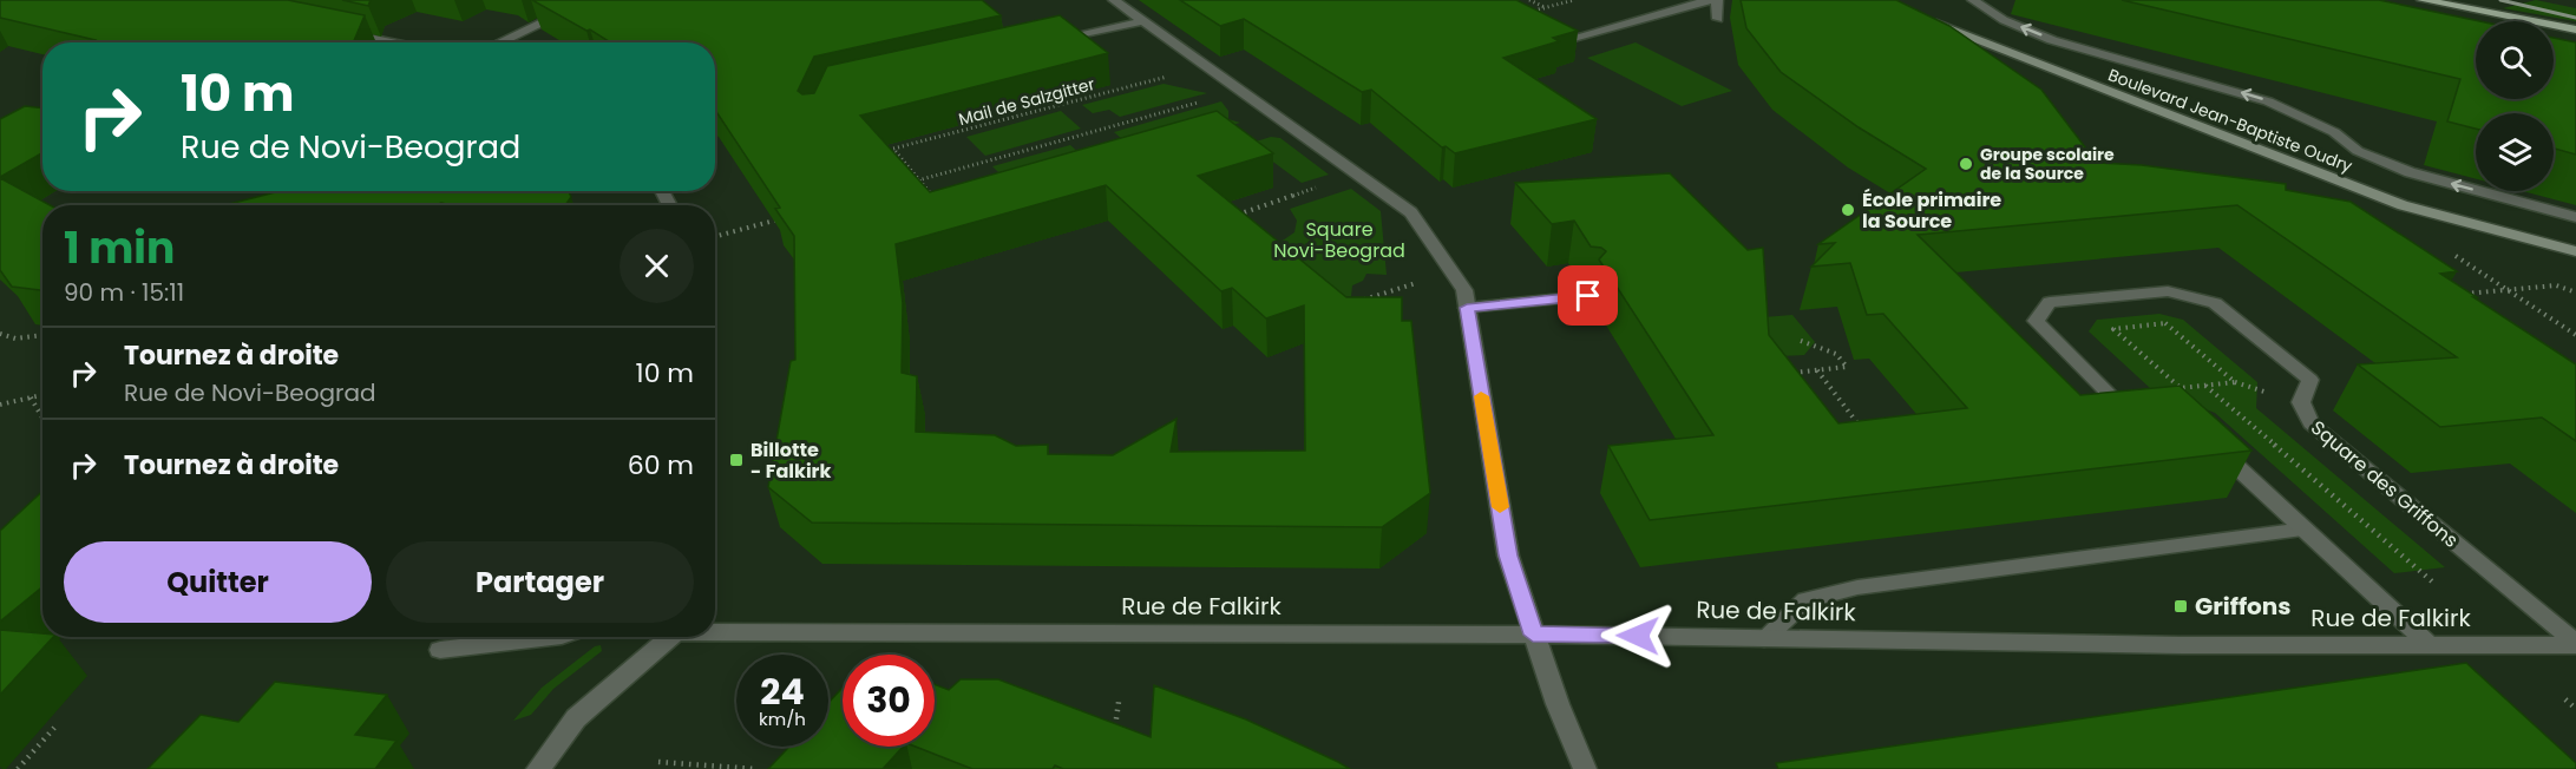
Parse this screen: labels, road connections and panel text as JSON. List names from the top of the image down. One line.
{"streets":{"street":["Boulevard Jean-Baptiste Oudry","Square des Griffons","Rue de Falkirk"],"path":["Mail de Salzgitter"]},"crossings":[["Square des Griffons","Rue de Falkirk"]],"parks":["Square Novi-Beograd"],"places":{"other":["Groupe scolaire de la Source","École primaire la Source"],"transit":["Billotte - Falkirk","Griffons"]},"page":{"turn":["10 m","Rue de Novi-Beograd"],"heading":["1 min","90 m · 15:11"],"list":[{"name":"Tournez à droite","note":"Rue de Novi-Beograd","value":"10 m"},{"name":"Tournez à droite","value":"60 m"}],"buttons":["Quitter","Partager"],"speed":"24 km/h","limit":"30"}}
